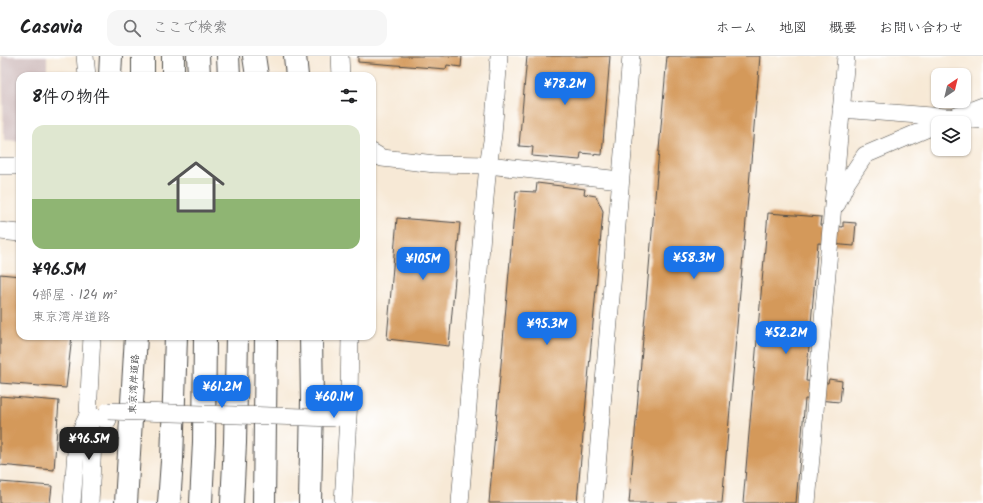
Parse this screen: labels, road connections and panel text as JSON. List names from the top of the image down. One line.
{"streets":{"highway":["東京湾岸道路"]},"north":"top right","page":{"header":"Casavia","search":"ここで検索","nav":["ホーム","地図","概要","お問い合わせ"],"price":["¥78.2M","¥58.3M","¥105M","¥95.3M","¥52.2M","¥61.2M","¥60.1M","¥96.5M"],"heading":"8件の物件","list":[{"name":"¥96.5M","note":"4部屋 · 124 m² · 東京湾岸道路"}]}}
